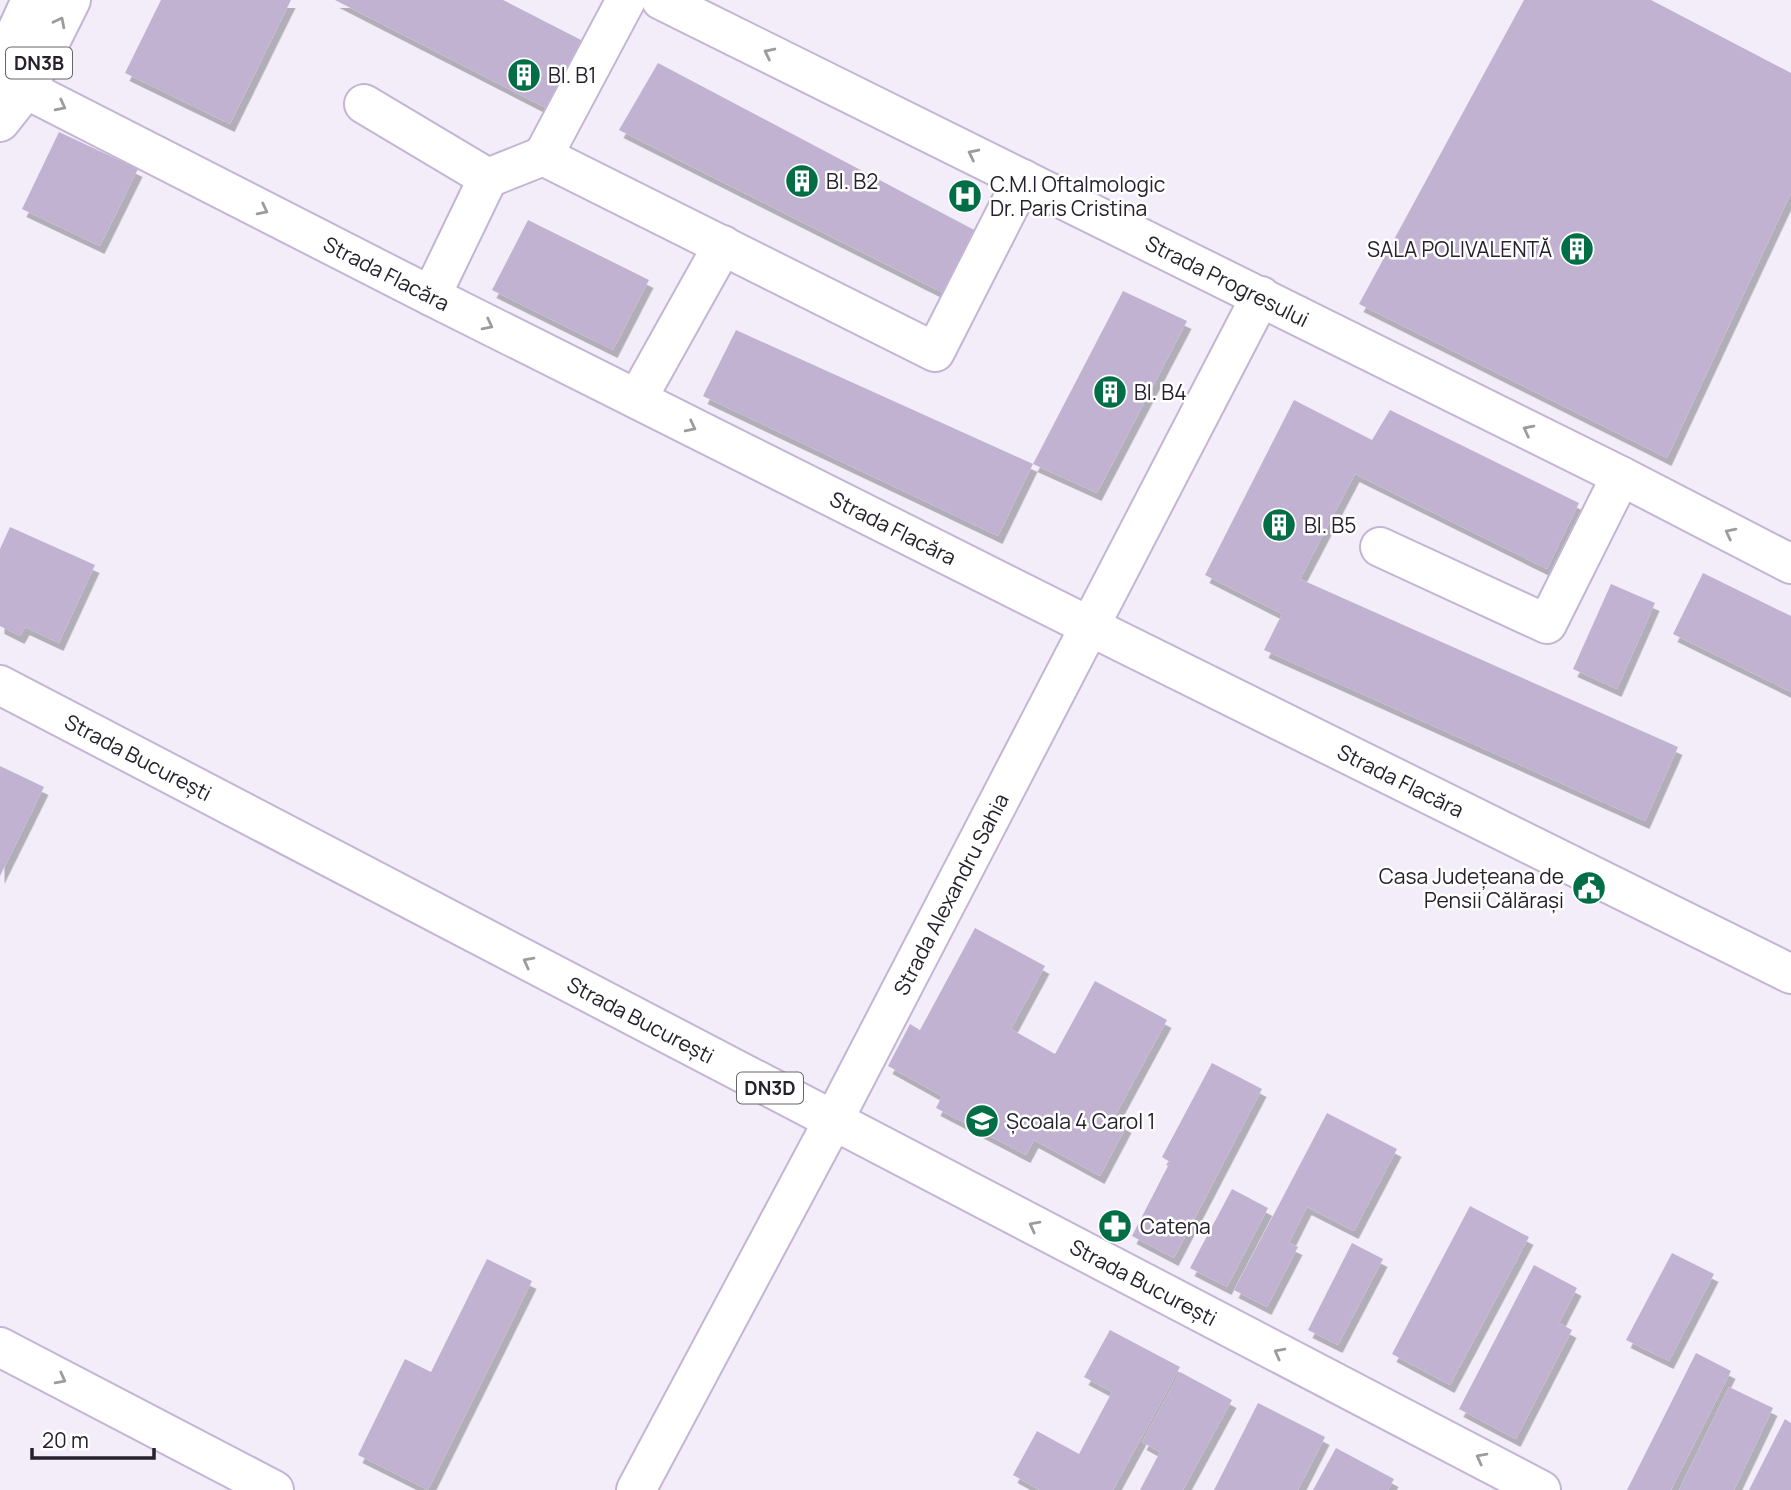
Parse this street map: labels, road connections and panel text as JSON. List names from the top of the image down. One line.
{"streets":{"street":["DN3B","Strada Flacăra","Strada Progresului","Strada București","Strada Alexandru Sahia","DN3D"]},"crossings":[["DN3B","Strada Flacăra"],["Strada Flacăra","Strada Alexandru Sahia"],["Strada Progresului","Strada Alexandru Sahia"],["Strada București","Strada Alexandru Sahia"]],"one_way":["Strada Flacăra","Strada Progresului","Strada București"],"places":{"building":["Bl. B1","Bl. B2","SALA POLIVALENTĂ","Bl. B4","Bl. B5"],"hospital":["C.M.I Oftalmologic Dr. Paris Cristina"],"public building":["Casa Județeana de Pensii Călărași"],"school or university":["Școala 4 Carol 1"],"pharmacy":["Catena"]},"scale_bar":"20 m"}
